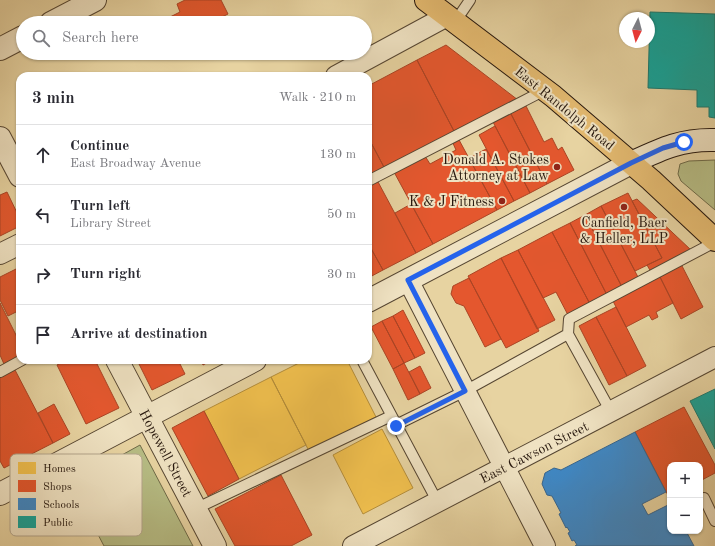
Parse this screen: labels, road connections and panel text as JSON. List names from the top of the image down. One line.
{"streets":{"highway":["East Randolph Road"],"street":["East Cawson Street","Hopewell Street"]},"places":["Donald A. Stokes Attorney at Law","K & J Fitness","Canfield, Baer & Heller, LLP"],"legend":["Homes","Shops","Schools","Public"],"north":"bottom","page":{"search":"Search here","heading":["3 min","Walk · 210 m"],"list":[["Continue","East Broadway Avenue","130 m"],["Turn left","Library Street","50 m"],["Turn right","30 m"],"Arrive at destination"],"map_buttons":["+","−"]}}
